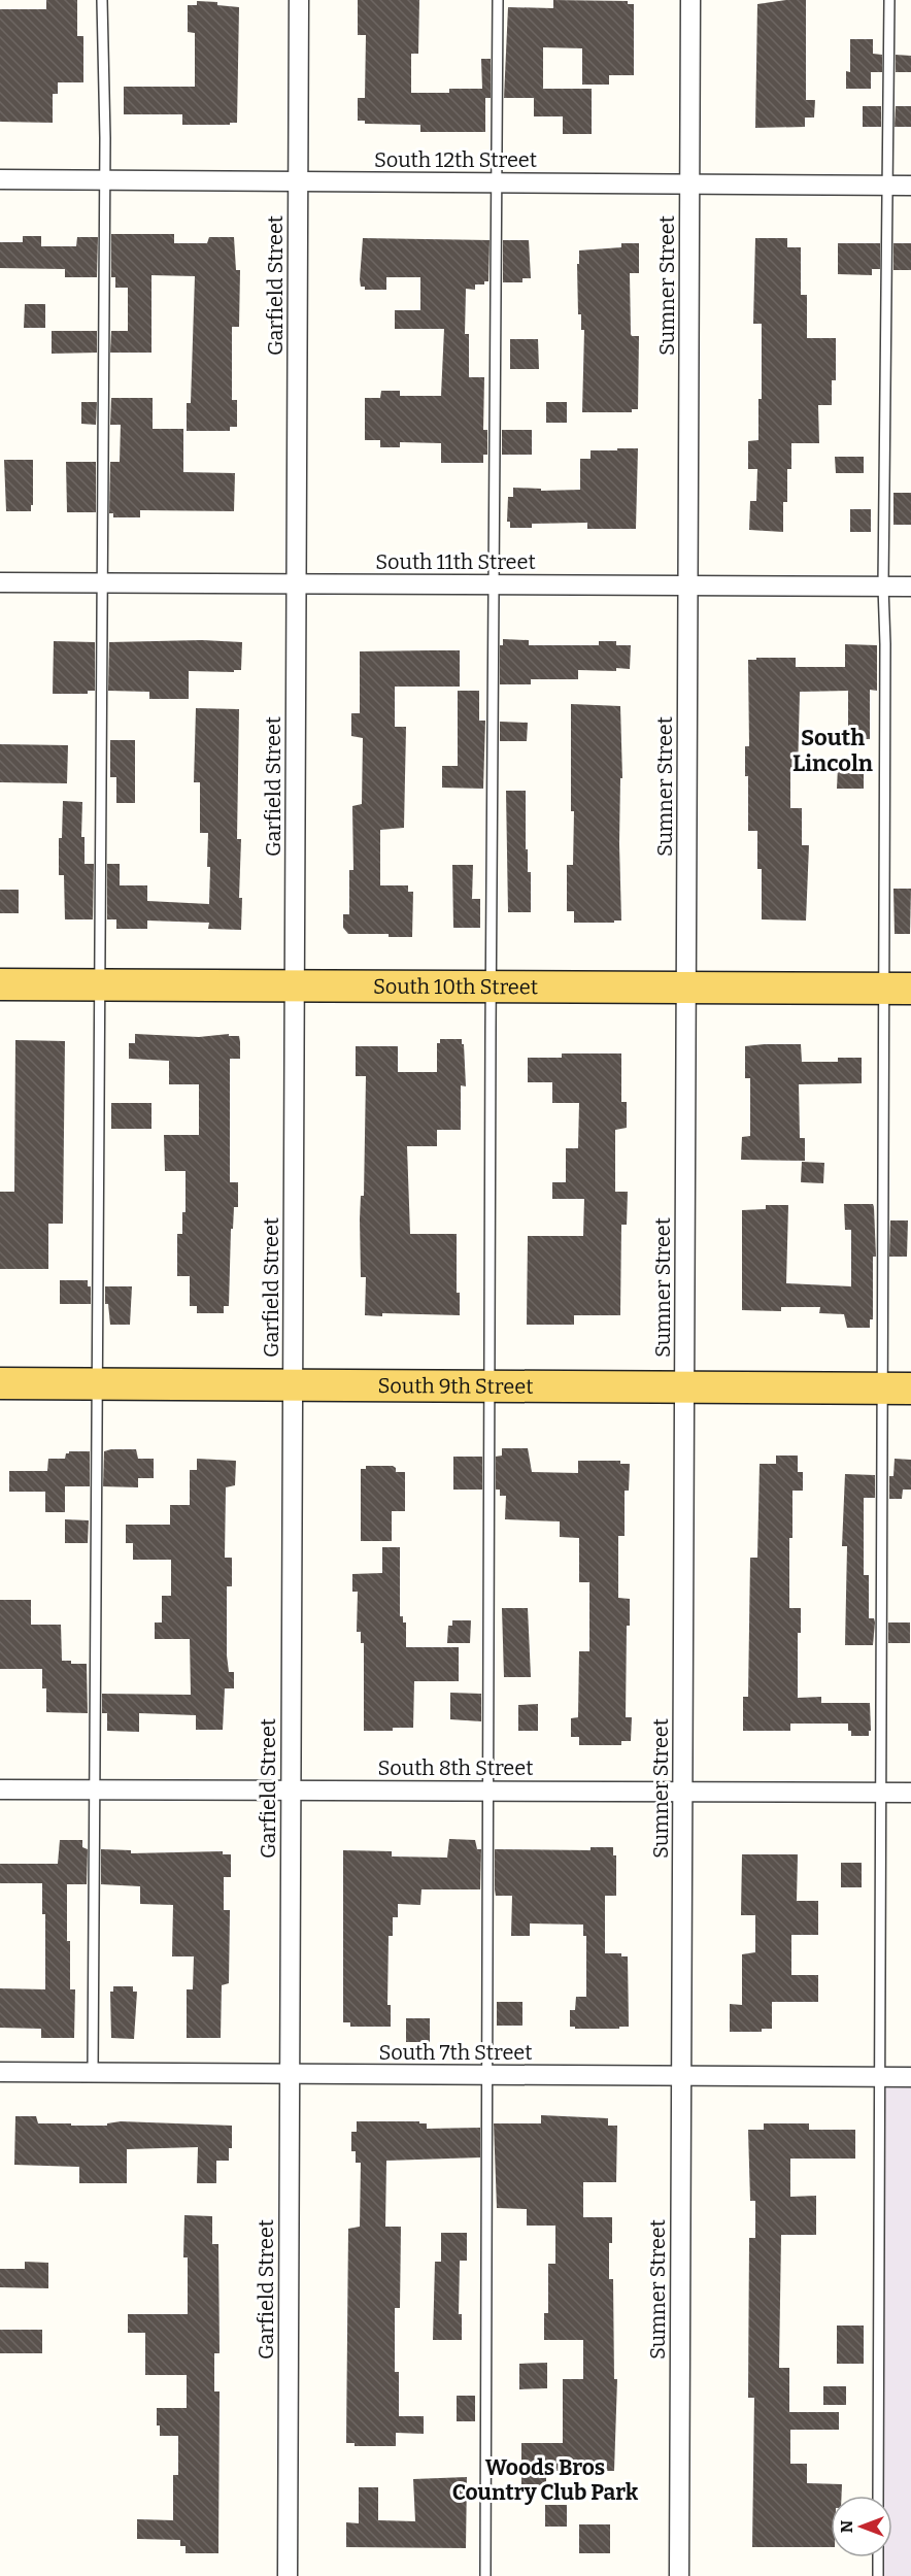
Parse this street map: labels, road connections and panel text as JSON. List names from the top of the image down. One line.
{"streets":{"main road":["South 10th Street","South 9th Street"],"street":["South 12th Street","Garfield Street","Sumner Street","South 11th Street","South 8th Street","South 7th Street"]},"crossings":[["South 12th Street","Garfield Street"],["South 12th Street","Sumner Street"],["Garfield Street","South 11th Street"],["Garfield Street","South 10th Street"],["Garfield Street","South 9th Street"],["Garfield Street","South 8th Street"],["Garfield Street","South 7th Street"],["Sumner Street","South 11th Street"],["Sumner Street","South 10th Street"],["Sumner Street","South 9th Street"],["Sumner Street","South 8th Street"],["Sumner Street","South 7th Street"]],"districts":["South Lincoln","Woods Bros Country Club Park"],"north":"left"}
